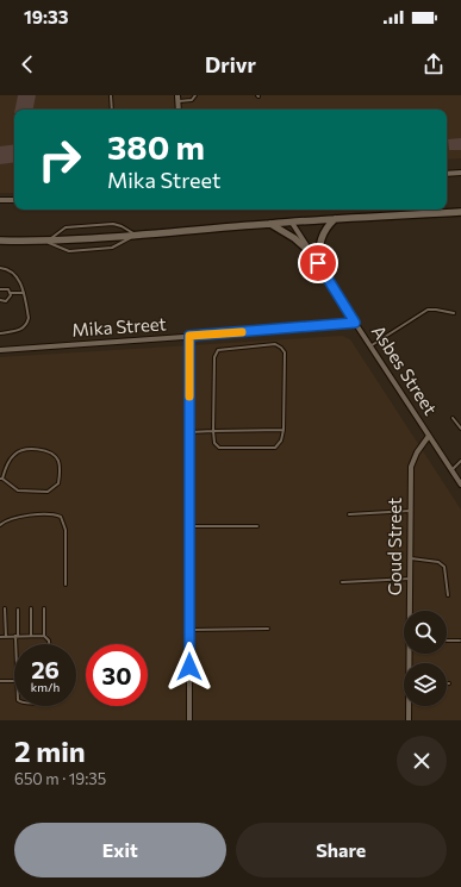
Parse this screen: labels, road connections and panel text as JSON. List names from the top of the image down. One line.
{"streets":{"street":["Mika Street","Asbes Street","Goud Street"]},"crossings":[["Mika Street","Asbes Street"],["Asbes Street","Goud Street"]],"page":{"status":"19:33","header":"Drivr","turn":["380 m","Mika Street"],"speed":"26 km/h","limit":"30","heading":["2 min","650 m · 19:35"],"buttons":["Exit","Share"]}}
